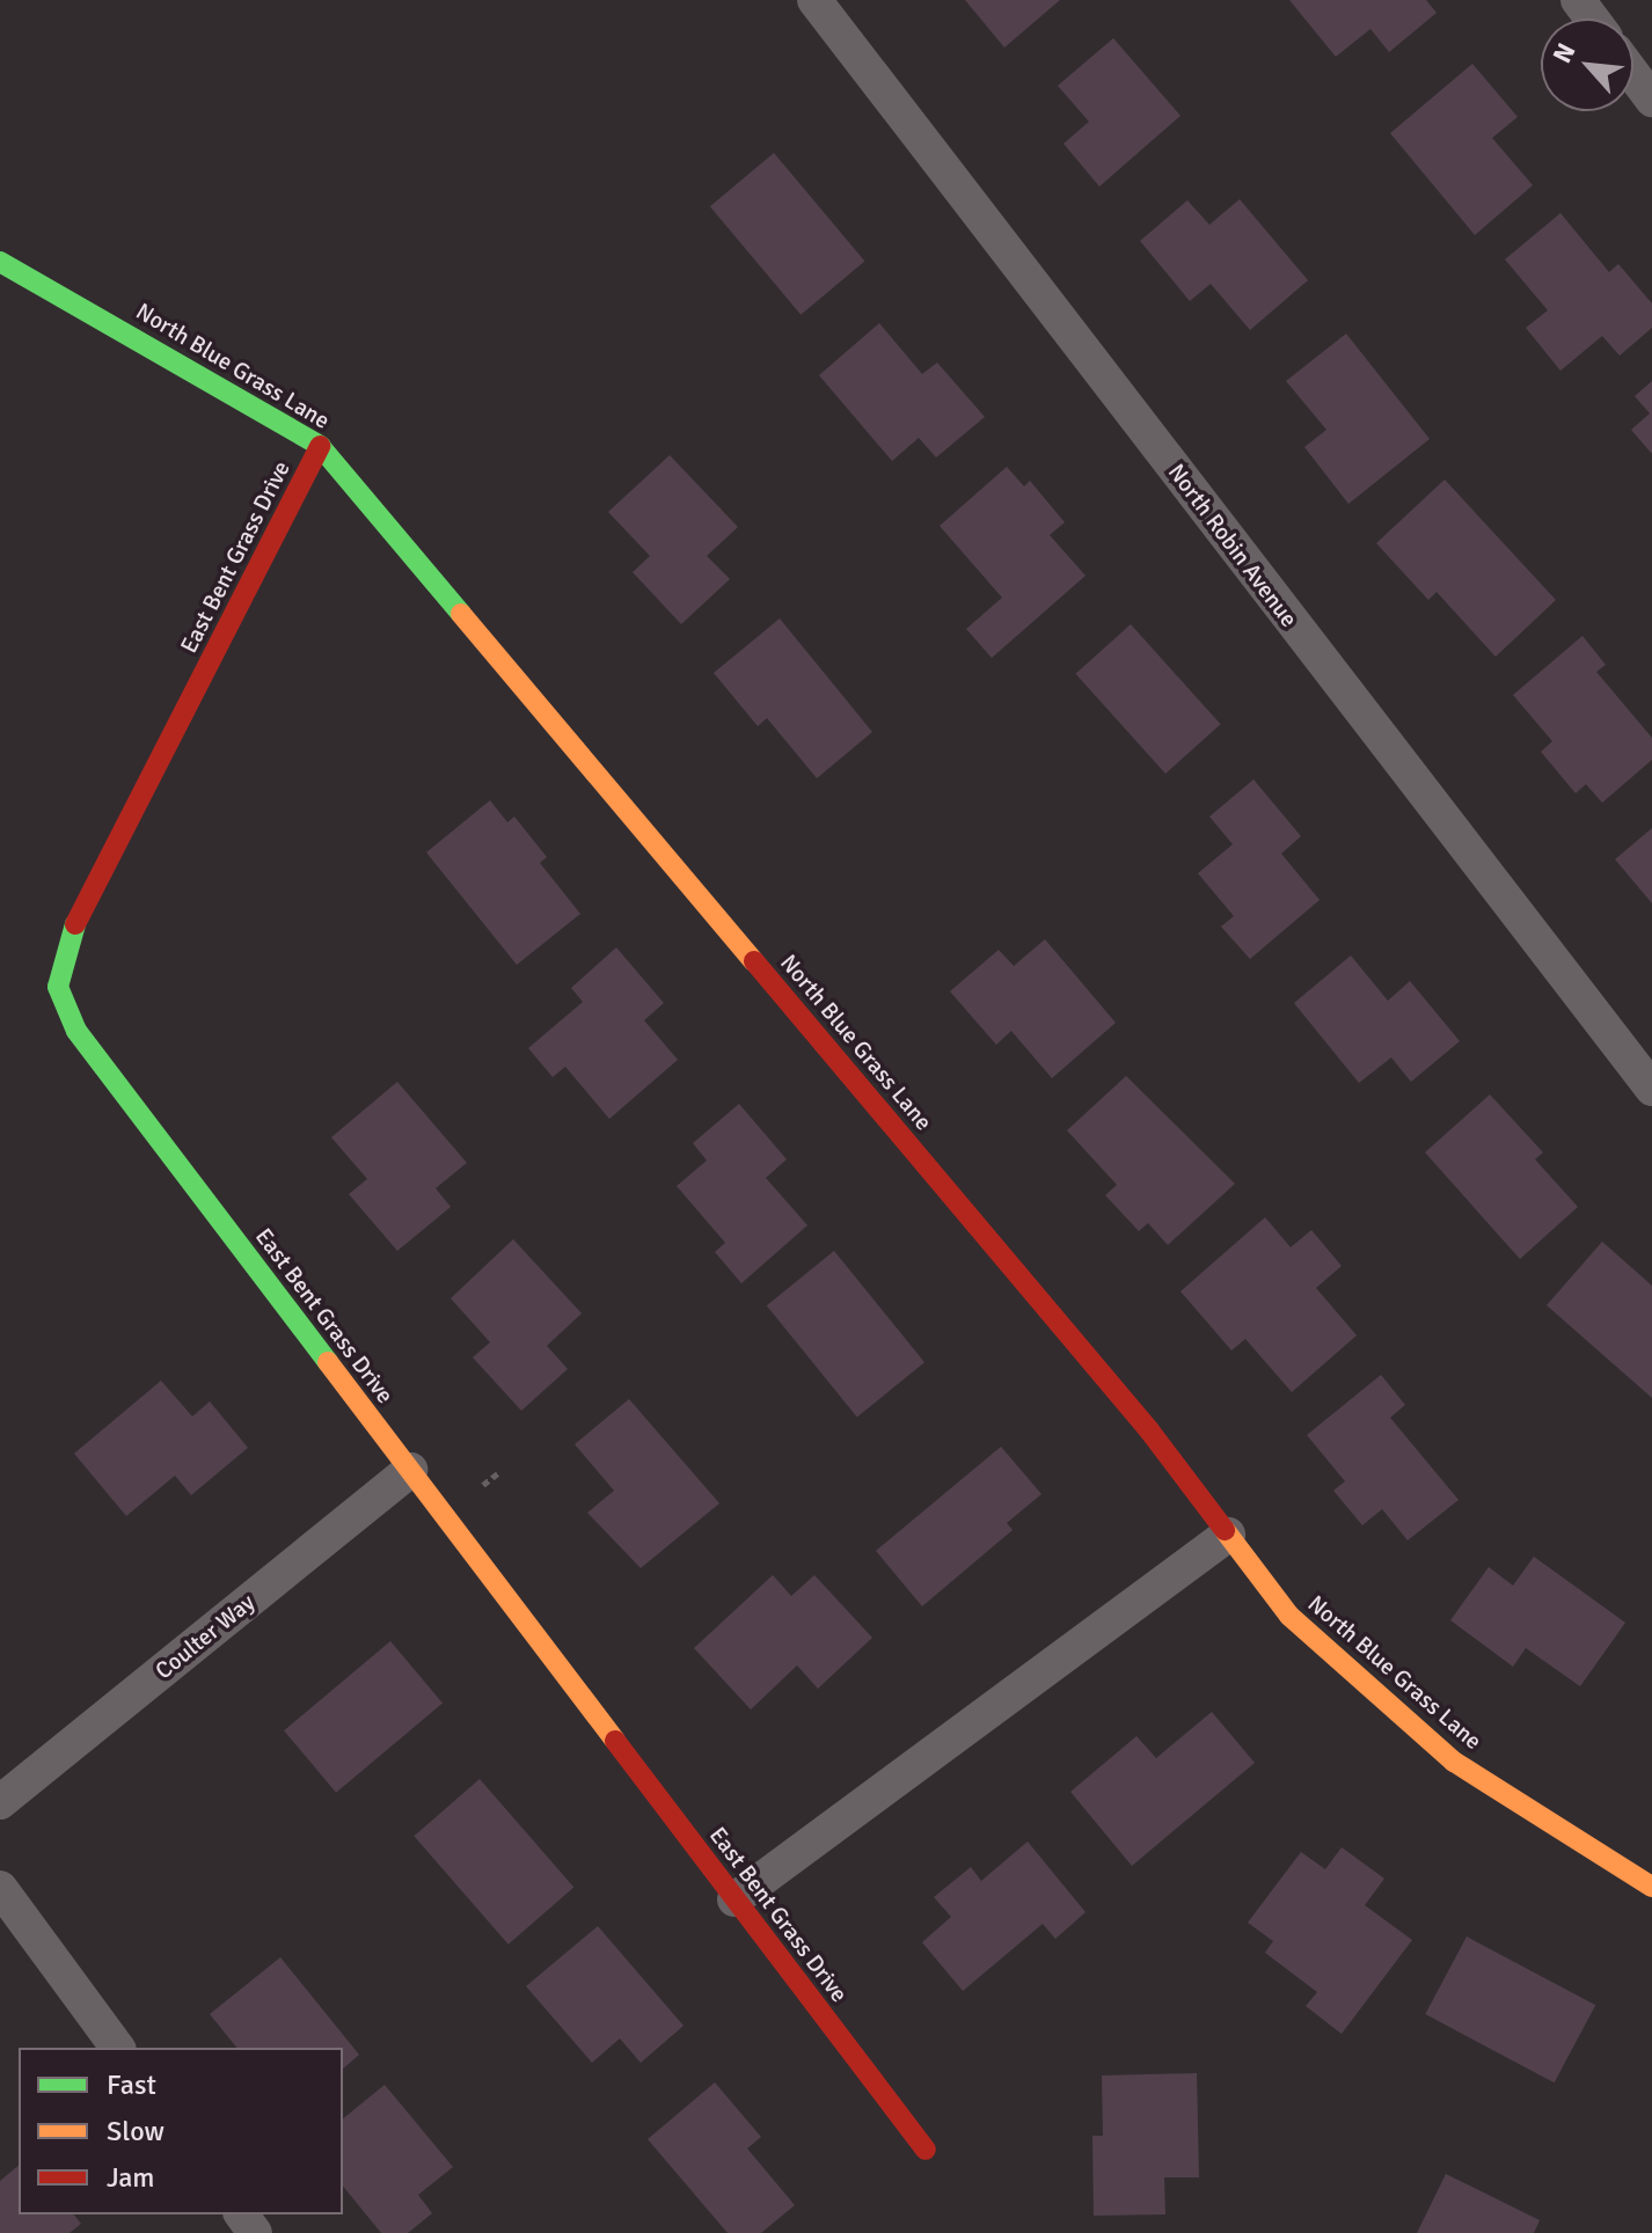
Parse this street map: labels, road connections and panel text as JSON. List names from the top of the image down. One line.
{"streets":{"street":["North Blue Grass Lane","North Robin Avenue","East Bent Grass Drive","Coulter Way"]},"crossings":[["North Blue Grass Lane","East Bent Grass Drive"],["East Bent Grass Drive","Coulter Way"]],"legend":["Fast","Slow","Jam"],"north":"top left"}
